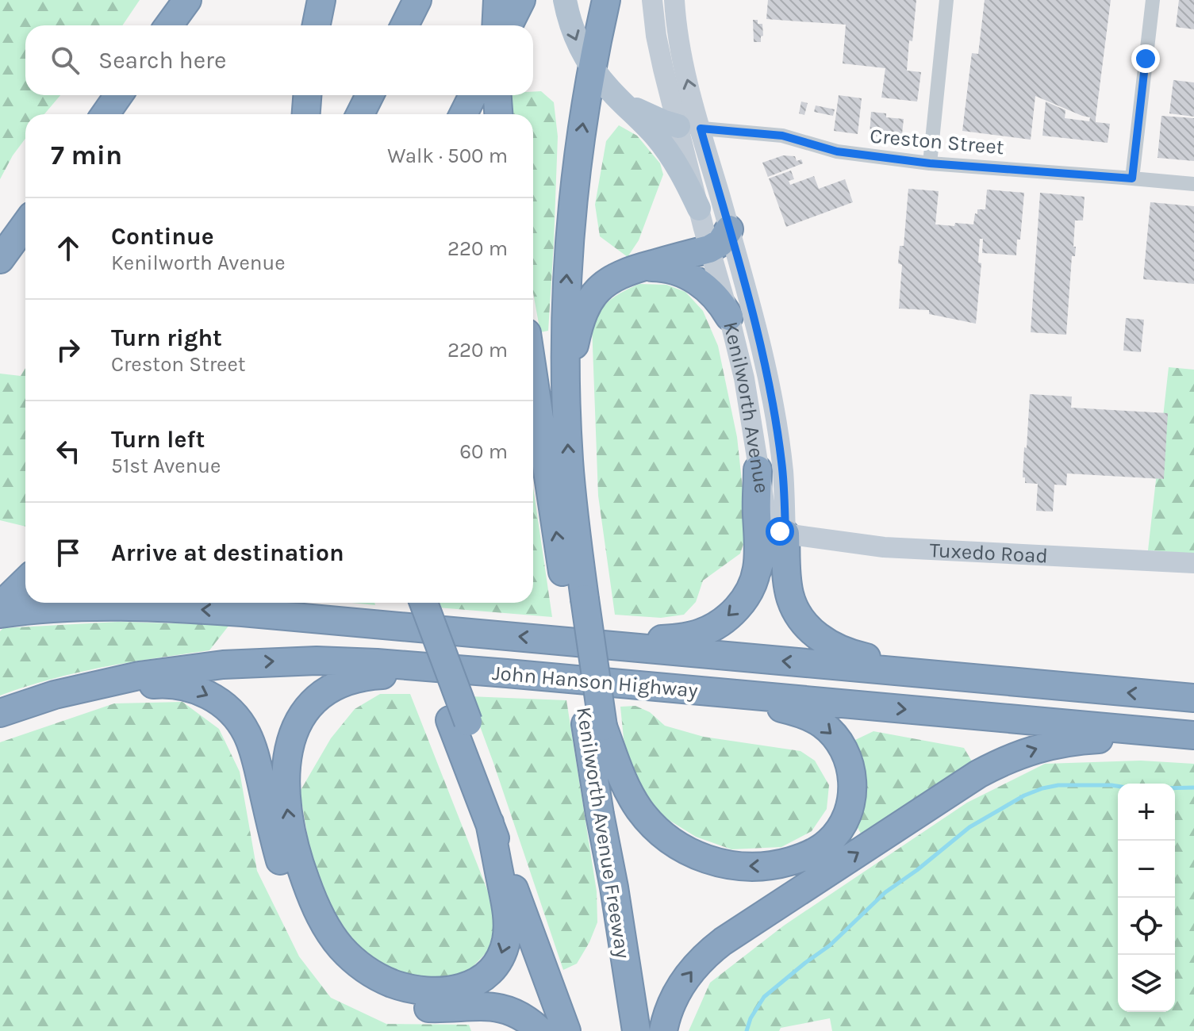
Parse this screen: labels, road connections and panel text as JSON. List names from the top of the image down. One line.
{"streets":{"highway":["John Hanson Highway","Kenilworth Avenue Freeway"],"main road":["Kenilworth Avenue","Tuxedo Road"],"street":["Creston Street"]},"crossings":[["Creston Street","Kenilworth Avenue"],["Kenilworth Avenue","Tuxedo Road"]],"page":{"search":"Search here","heading":["7 min","Walk · 500 m"],"list":[["Continue","Kenilworth Avenue","220 m"],["Turn right","Creston Street","220 m"],["Turn left","51st Avenue","60 m"],"Arrive at destination"],"map_buttons":["+","−"]}}
